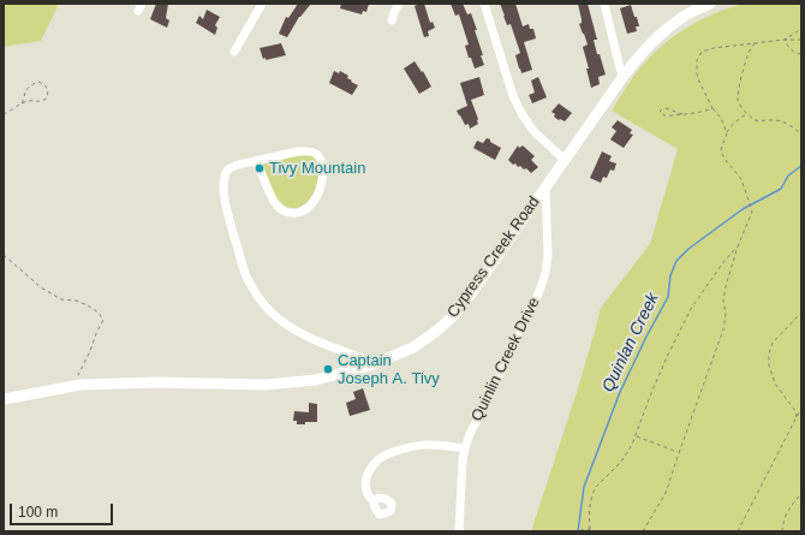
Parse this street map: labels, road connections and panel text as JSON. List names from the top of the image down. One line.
{"streets":{"main road":["Cypress Creek Road"],"street":["Quinlin Creek Drive"]},"crossings":[["Cypress Creek Road","Quinlin Creek Drive"]],"water":["Quinlan Creek"],"places":["Tivy Mountain","Captain Joseph A. Tivy"],"scale_bar":"100 m"}
